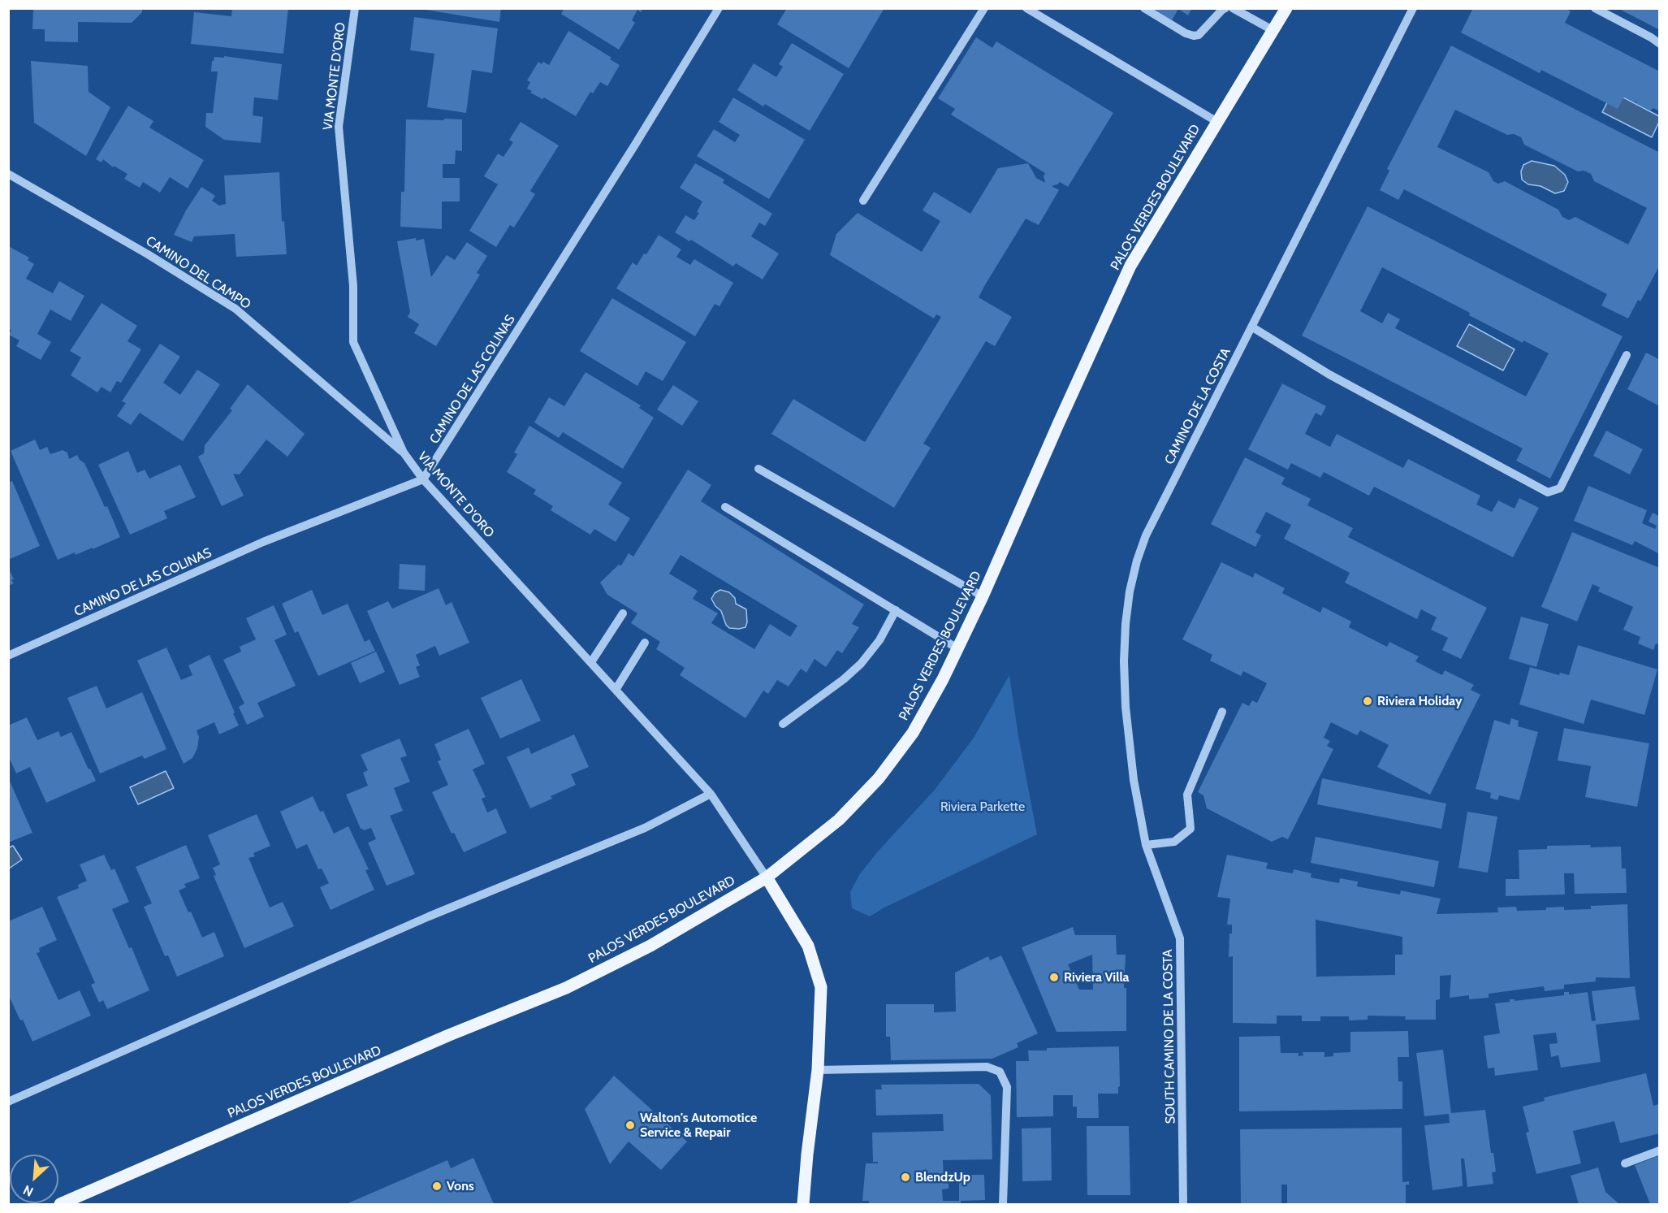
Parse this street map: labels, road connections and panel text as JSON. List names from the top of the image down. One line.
{"streets":{"main road":["PALOS VERDES BOULEVARD"],"street":["VIA MONTE D'ORO","CAMINO DEL CAMPO","CAMINO DE LAS COLINAS","CAMINO DE LA COSTA","SOUTH CAMINO DE LA COSTA"]},"crossings":[["VIA MONTE D'ORO","PALOS VERDES BOULEVARD"],["VIA MONTE D'ORO","CAMINO DEL CAMPO"],["VIA MONTE D'ORO","CAMINO DE LAS COLINAS"],["CAMINO DE LA COSTA","SOUTH CAMINO DE LA COSTA"]],"parks":["Riviera Parkette"],"places":["Riviera Holiday","Riviera Villa","Walton's Automotice Service & Repair","BlendzUp","Vons"],"north":"bottom left"}
